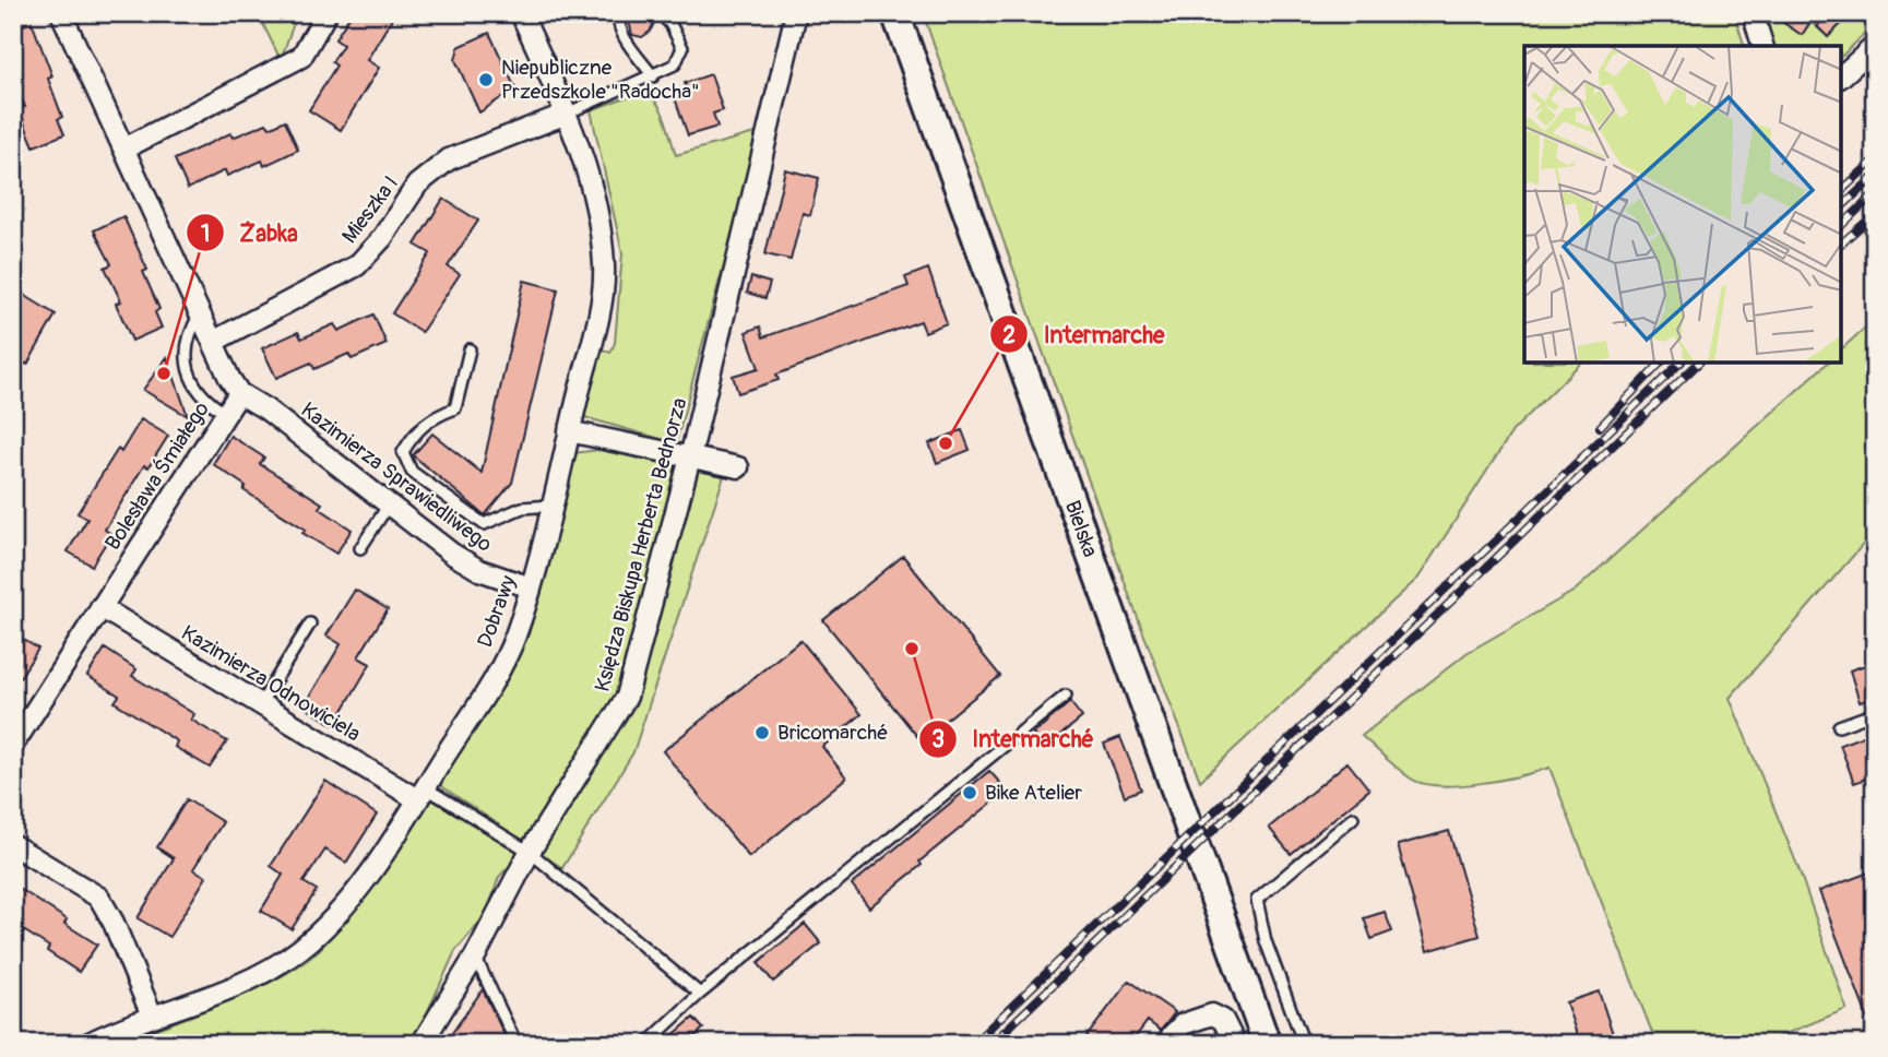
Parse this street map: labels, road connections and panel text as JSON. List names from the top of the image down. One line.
{"streets":{"main road":["Bielska"],"street":["Mieszka I","Bolesława Śmiałego","Kazimierza Sprawiedliwego","Księdza Biskupa Herberta Bednorza","Dobrawy","Kazimierza Odnowiciela"]},"crossings":[["Mieszka I","Bolesława Śmiałego"],["Mieszka I","Dobrawy"],["Bolesława Śmiałego","Kazimierza Sprawiedliwego"],["Bolesława Śmiałego","Kazimierza Odnowiciela"],["Kazimierza Sprawiedliwego","Dobrawy"],["Dobrawy","Kazimierza Odnowiciela"]],"places":["Niepubliczne Przedszkole \"Radocha\"","Żabka","Intermarche","Intermarché","Bricomarché","Bike Atelier"]}
